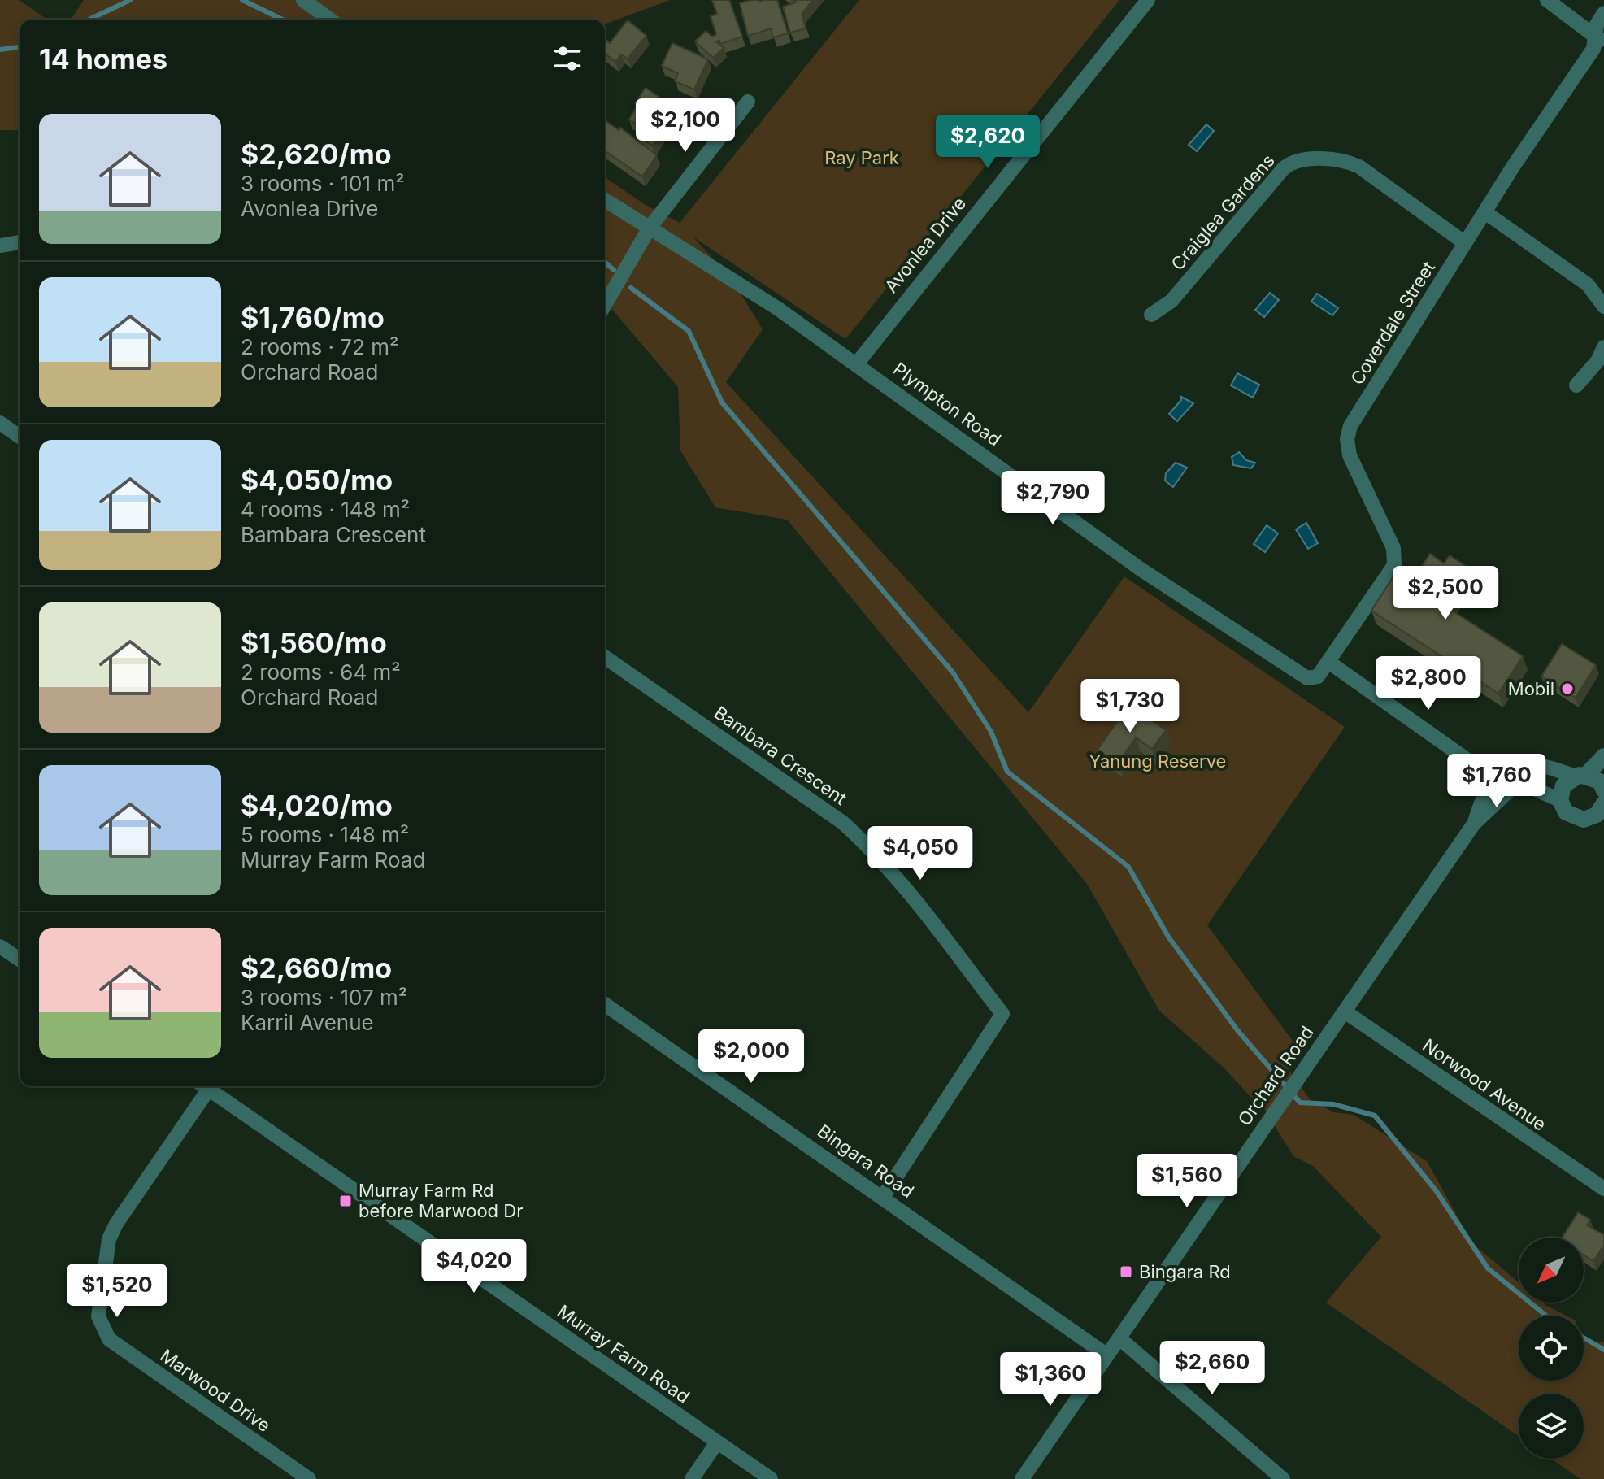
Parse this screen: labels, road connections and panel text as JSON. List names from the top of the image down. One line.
{"streets":{"street":["Craiglea Gardens","Avonlea Drive","Coverdale Street","Plympton Road","Bambara Crescent","Orchard Road","Norwood Avenue","Bingara Road","Murray Farm Road","Marwood Drive"]},"crossings":[["Craiglea Gardens","Coverdale Street"],["Avonlea Drive","Plympton Road"],["Coverdale Street","Plympton Road"],["Bambara Crescent","Bingara Road"],["Orchard Road","Norwood Avenue"],["Orchard Road","Bingara Road"]],"parks":["Ray Park","Yanung Reserve"],"places":{"other":["Mobil"],"transit":["Murray Farm Rd before Marwood Dr","Bingara Rd"]},"north":"bottom left","page":{"heading":"14 homes","list":[{"name":"$2,620/mo","note":"3 rooms · 101 m² · Avonlea Drive"},{"name":"$1,760/mo","note":"2 rooms · 72 m² · Orchard Road"},{"name":"$4,050/mo","note":"4 rooms · 148 m² · Bambara Crescent"},{"name":"$1,560/mo","note":"2 rooms · 64 m² · Orchard Road"},{"name":"$4,020/mo","note":"5 rooms · 148 m² · Murray Farm Road"},{"name":"$2,660/mo","note":"3 rooms · 107 m² · Karril Avenue"}],"price":["$2,100","$2,620","$2,790","$2,500","$2,800","$1,730","$1,760","$4,050","$2,000","$1,560","$4,020","$1,520","$2,660","$1,360"]}}
